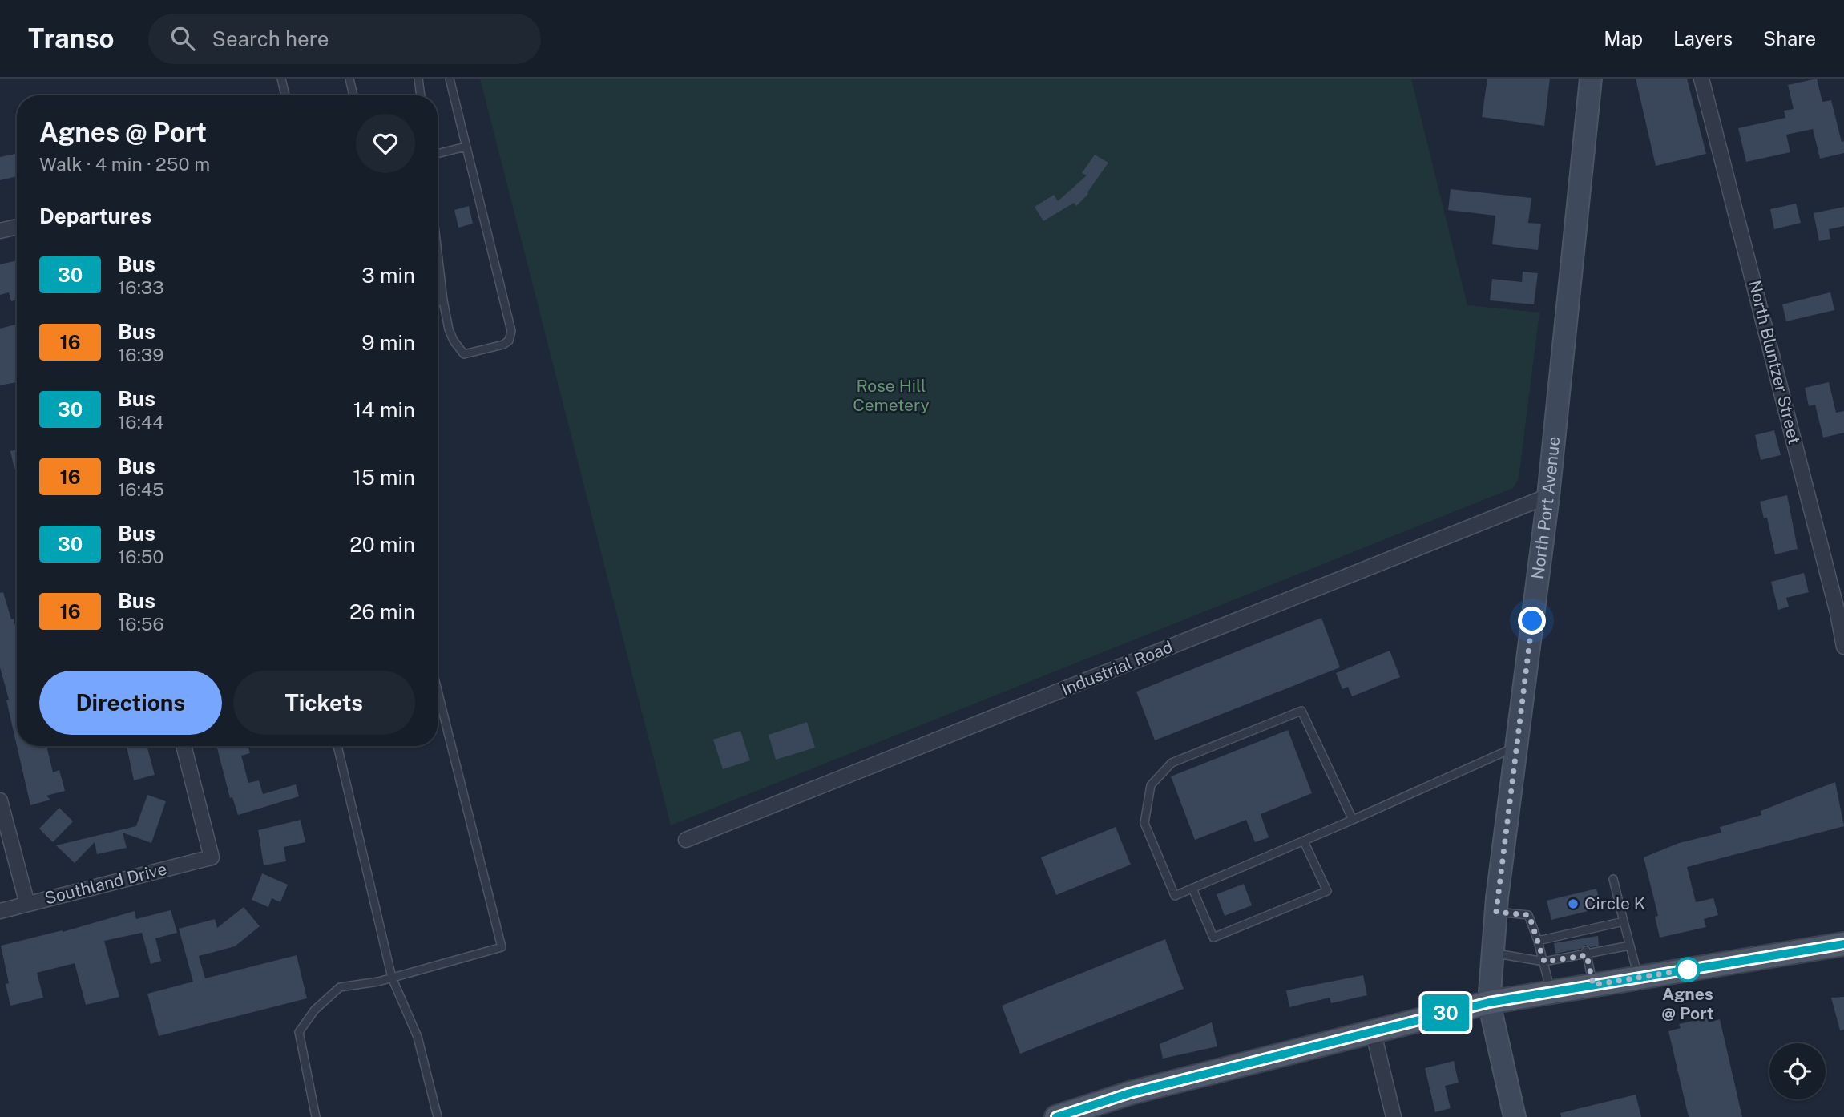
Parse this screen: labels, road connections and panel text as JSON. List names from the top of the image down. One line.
{"streets":{"main road":["North Port Avenue"],"street":["North Bluntzer Street","Industrial Road","Southland Drive"]},"crossings":[["North Port Avenue","Industrial Road"]],"parks":["Rose Hill Cemetery"],"places":["Circle K","Agnes @ Port"],"lines":["bus line 30"],"page":{"header":"Transo","search":"Search here","nav":["Map","Layers","Share"],"on_map":"30","heading":[["Agnes @ Port","Walk · 4 min · 250 m"],"Departures"],"list":[{"mark":"30","name":"Bus","note":"16:33","value":"3 min"},{"mark":"16","name":"Bus","note":"16:39","value":"9 min"},{"mark":"30","name":"Bus","note":"16:44","value":"14 min"},{"mark":"16","name":"Bus","note":"16:45","value":"15 min"},{"mark":"30","name":"Bus","note":"16:50","value":"20 min"},{"mark":"16","name":"Bus","note":"16:56","value":"26 min"}],"buttons":["Directions","Tickets"]}}
